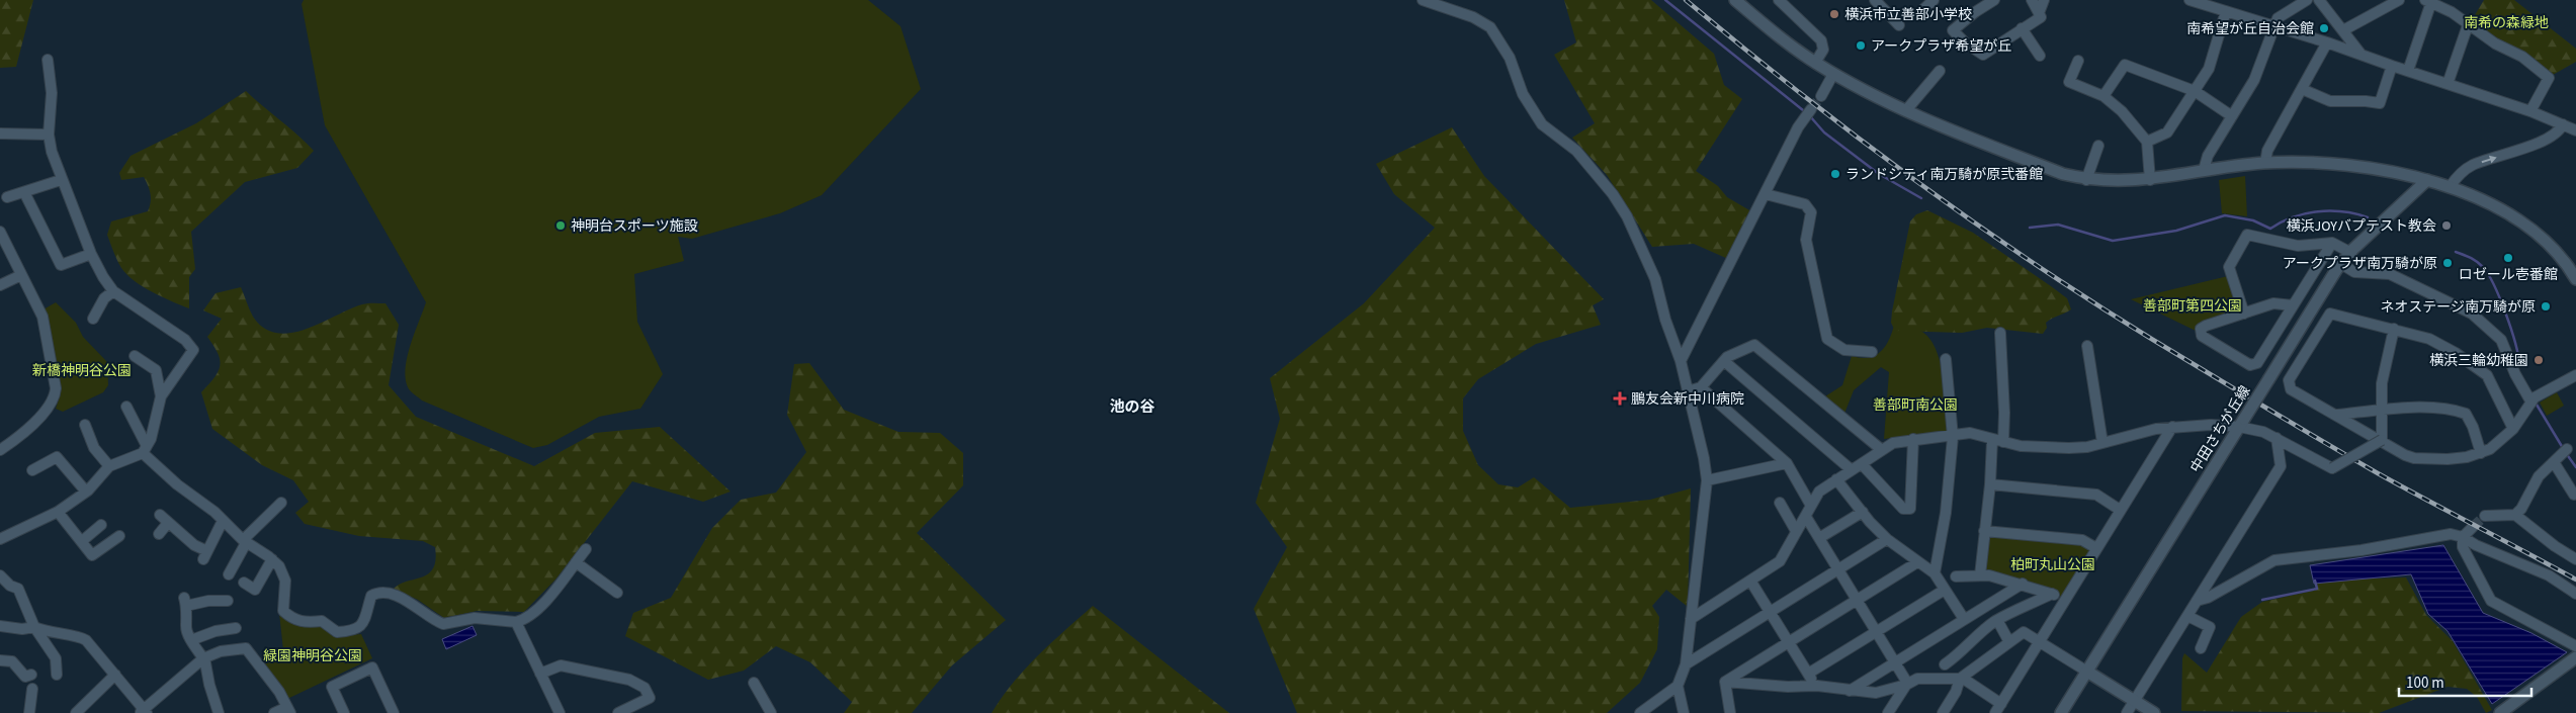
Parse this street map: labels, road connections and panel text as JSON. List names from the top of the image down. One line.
{"streets":{"street":["中田さちが丘線"]},"districts":["池の谷"],"parks":["南希の森緑地","善部町第四公園","新橋神明谷公園","善部町南公園","柏町丸山公園","緑園神明谷公園"],"places":{"other":["横浜市立善部小学校","南希望が丘自治会館","アークプラザ希望が丘","ランドシティ南万騎が原弐番館","神明台スポーツ施設","横浜JOYバプテスト教会","ロゼール壱番館","アークプラザ南万騎が原","ネオステージ南万騎が原","横浜三輪幼稚園"],"health":["鵬友会新中川病院"]},"scale_bar":"100 m"}
